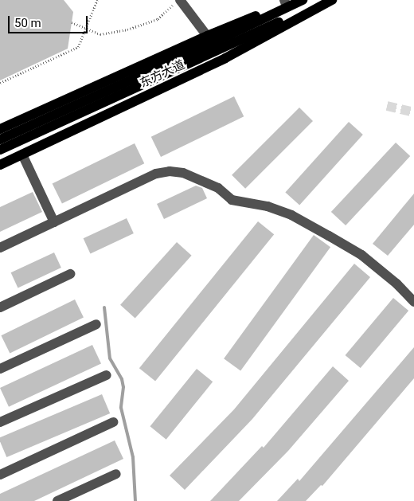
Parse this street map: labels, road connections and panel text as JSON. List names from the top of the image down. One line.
{"streets":{"main road":["东方大道"]},"scale_bar":"50 m"}
